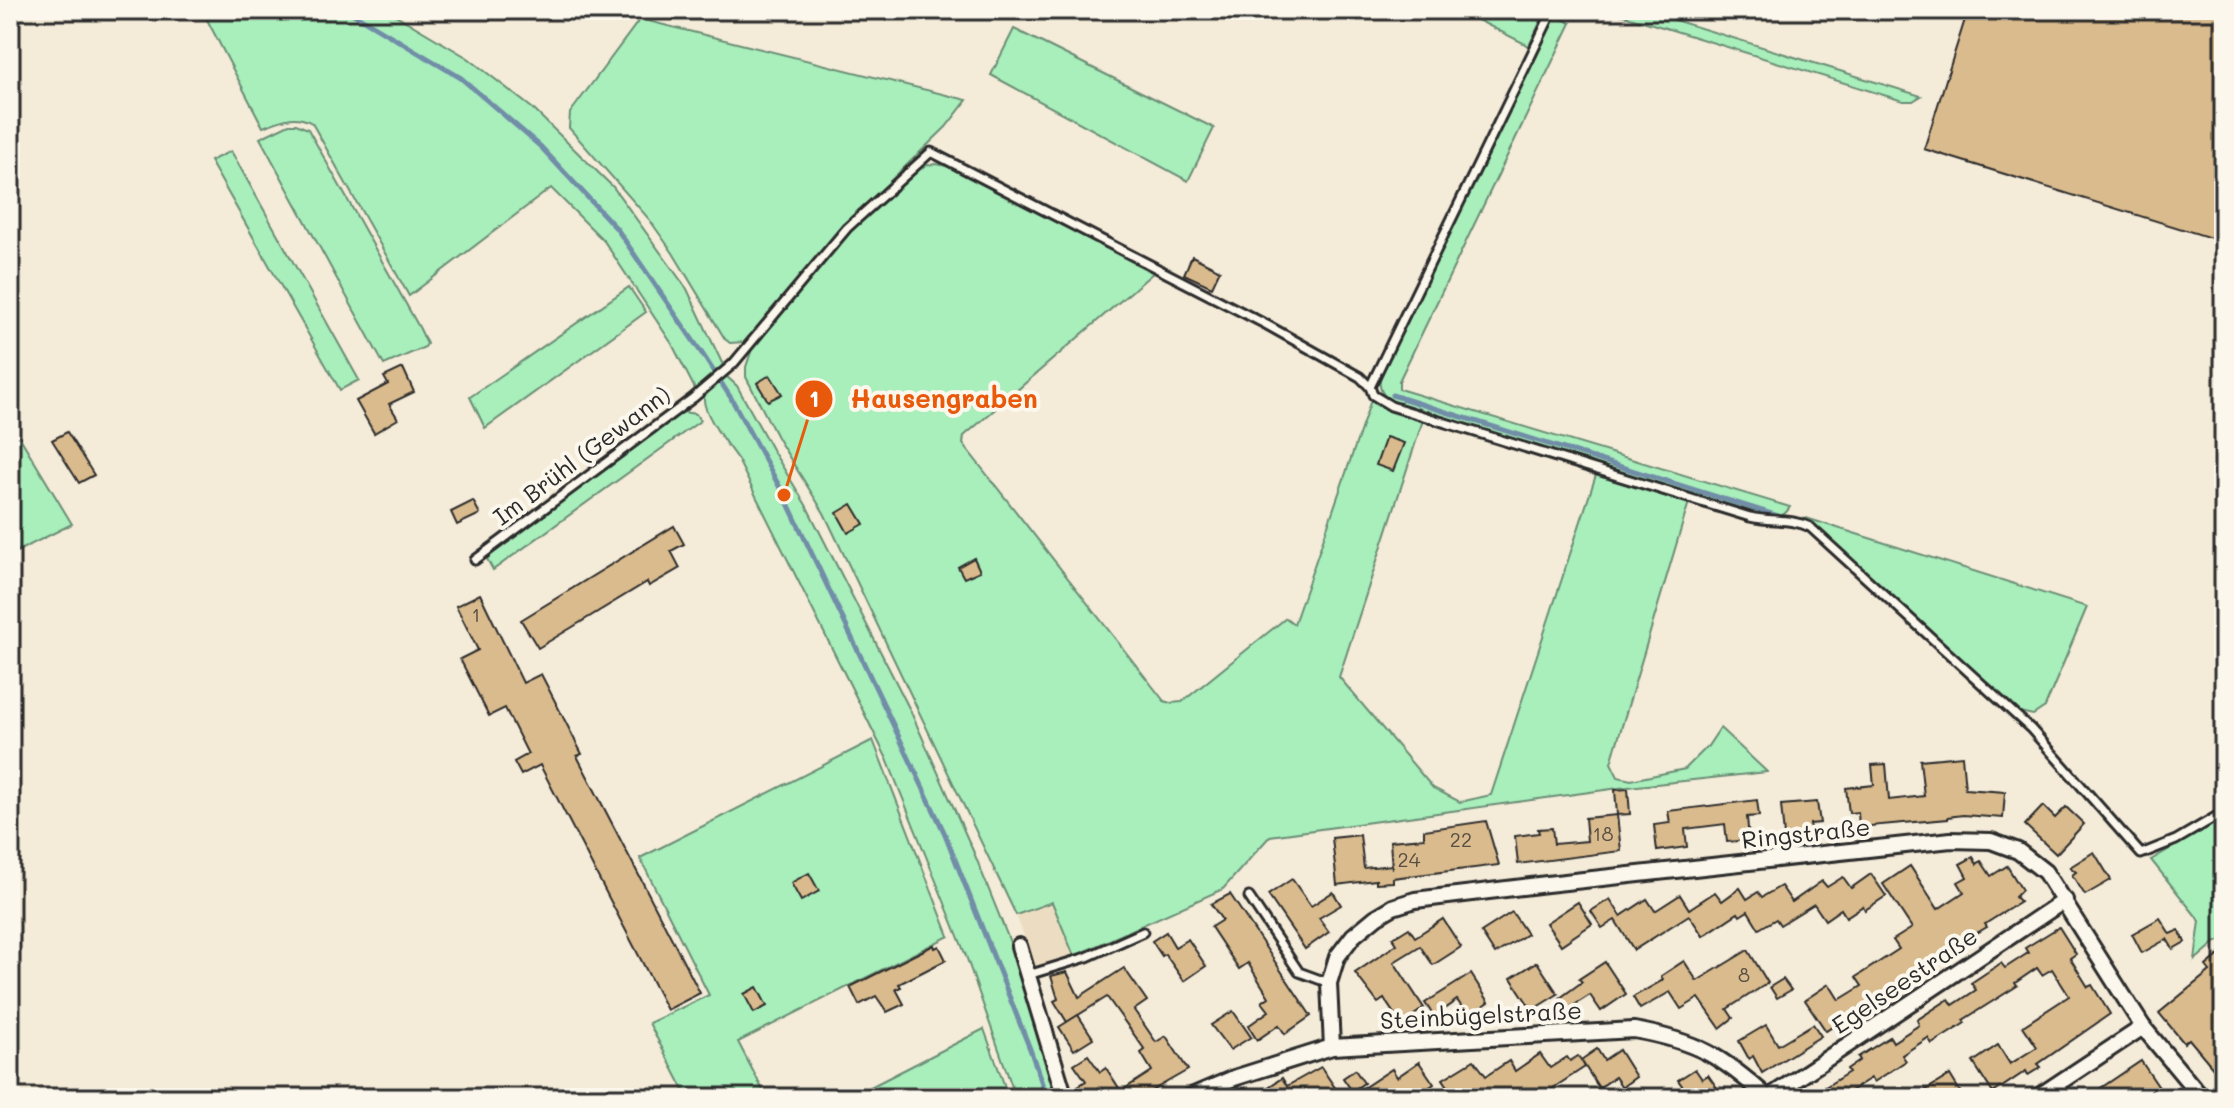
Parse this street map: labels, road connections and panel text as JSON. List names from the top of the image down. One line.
{"streets":{"street":["Ringstraße","Egelseestraße","Steinbügelstraße"],"lane":["Im Brühl (Gewann)"]},"crossings":[["Ringstraße","Egelseestraße"],["Ringstraße","Steinbügelstraße"],["Egelseestraße","Steinbügelstraße"]],"places":["Hausengraben"],"house_numbers":["1","18","22","24","8"]}
